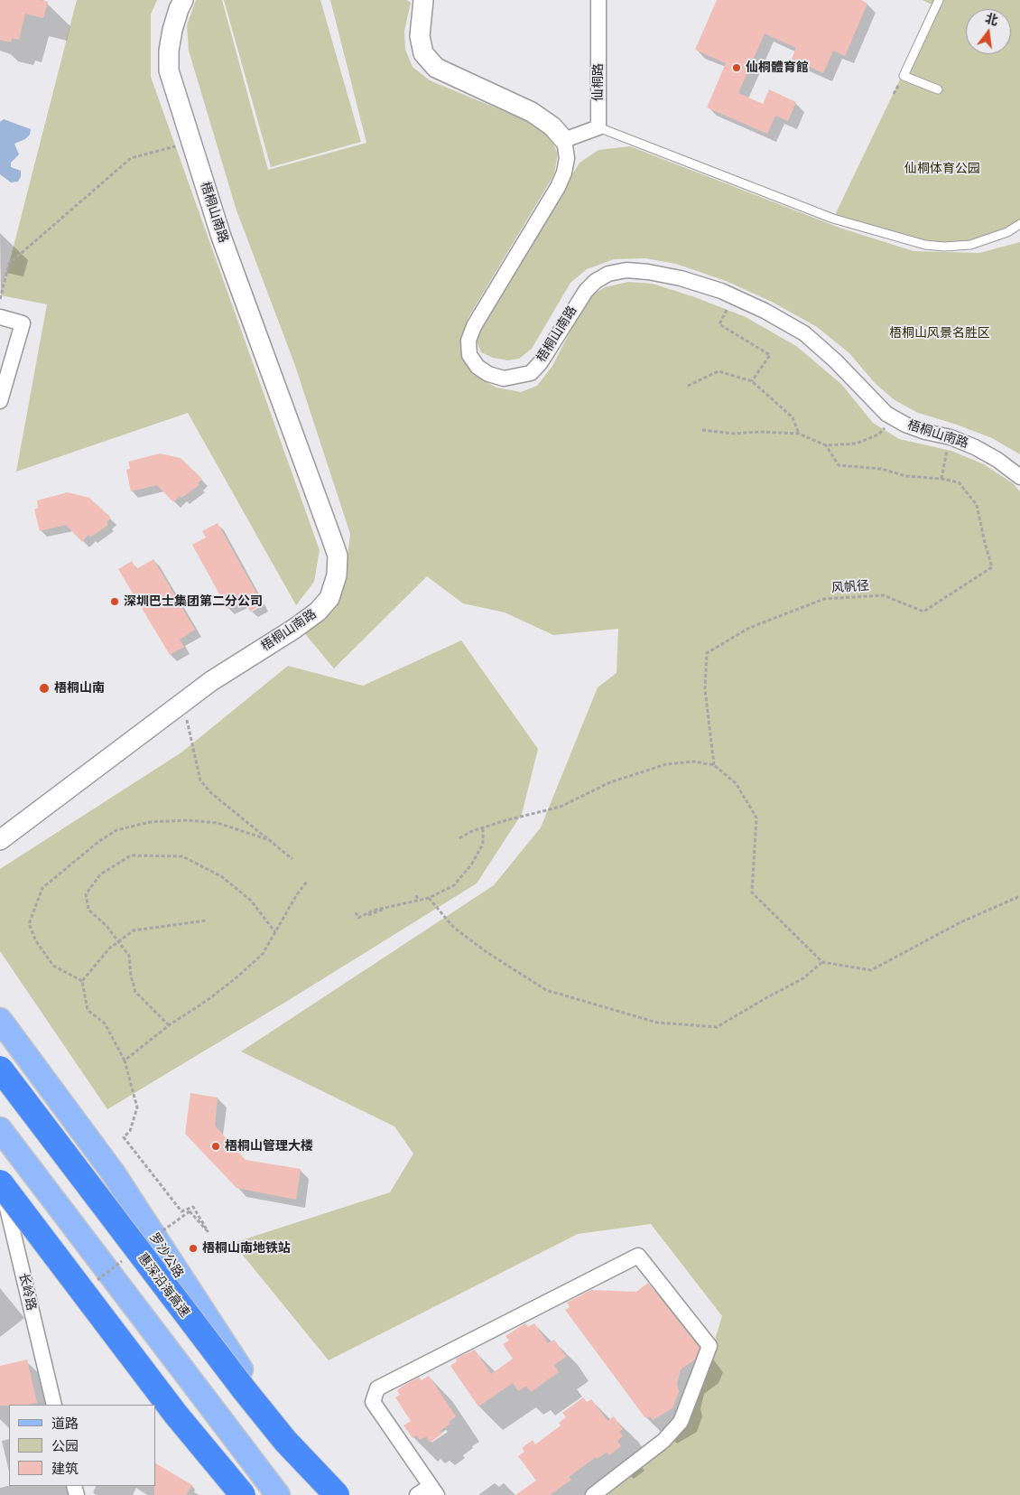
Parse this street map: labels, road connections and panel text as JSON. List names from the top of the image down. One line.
{"streets":{"highway":["惠深沿海高速"],"main road":["罗沙公路"],"street":["仙桐路","梧桐山南路","长岭路"],"path":["风帆径"]},"parks":["仙桐体育公园","梧桐山风景名胜区"],"places":["仙桐體育館","深圳巴士集团第二分公司","梧桐山南","梧桐山管理大楼","梧桐山南地铁站"],"legend":["道路","公园","建筑"],"north":"top"}
